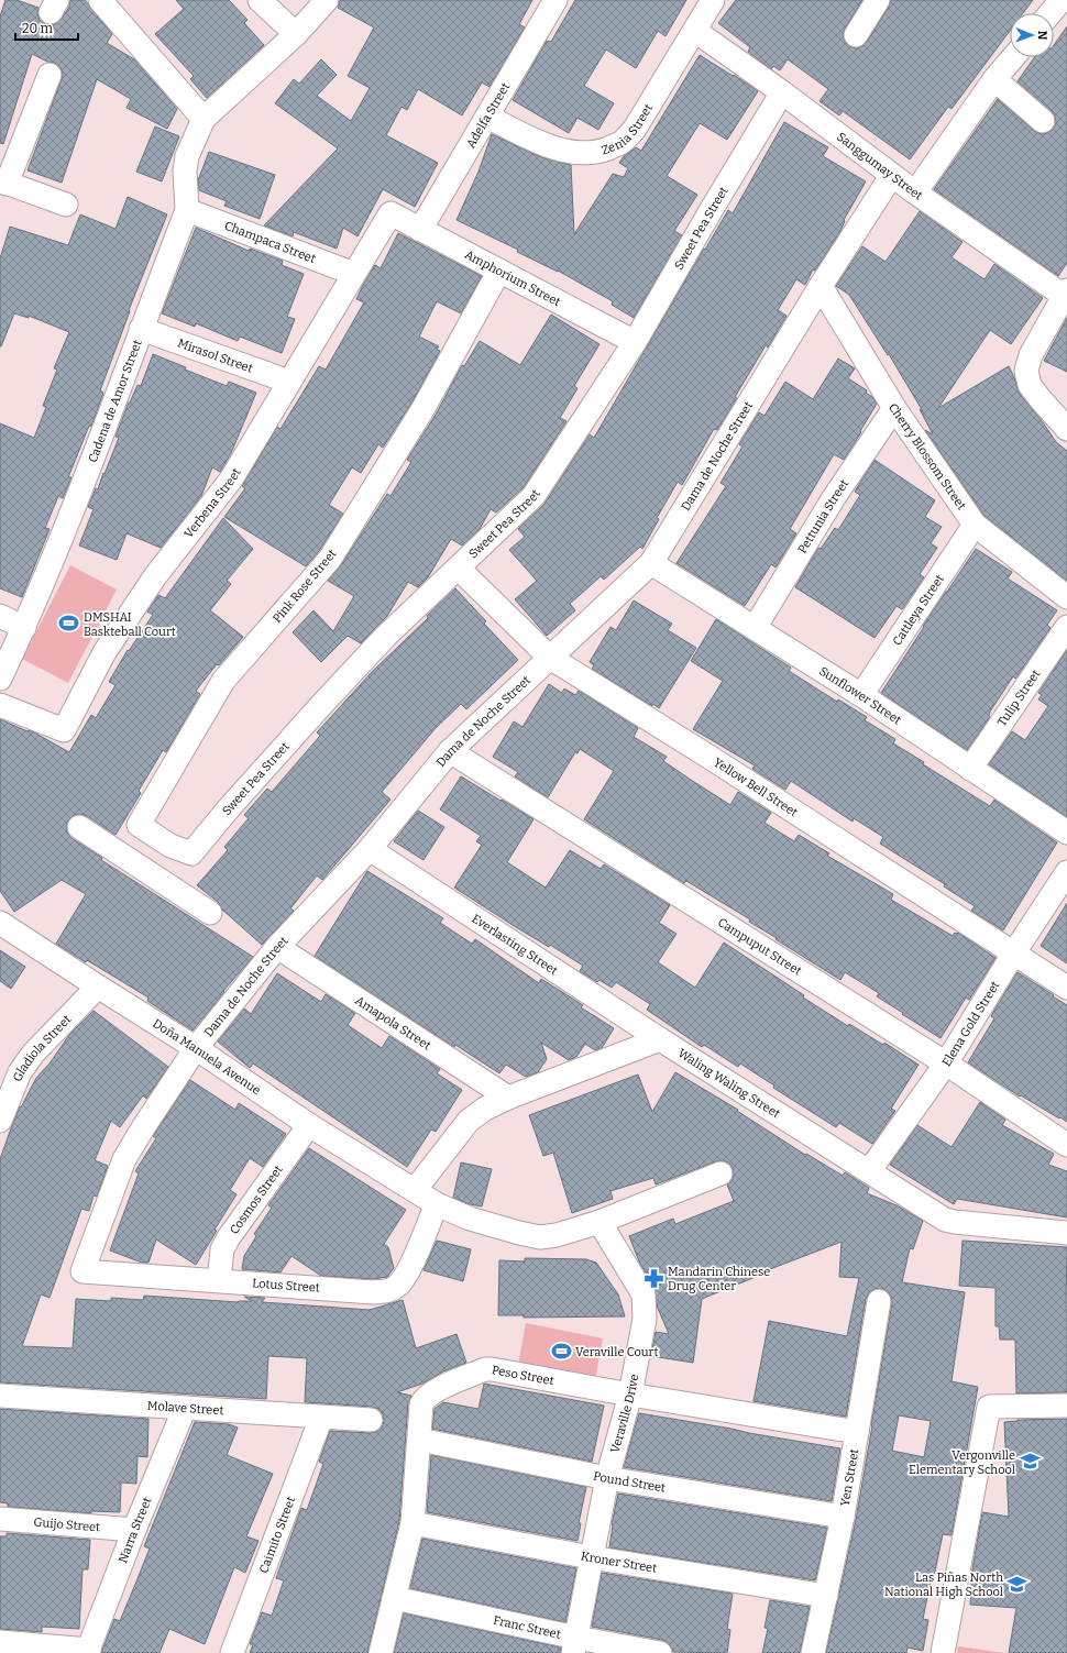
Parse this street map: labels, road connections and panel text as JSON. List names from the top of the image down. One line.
{"streets":{"street":["Adelfa Street","Zenia Street","Sanggumay Street","Sweet Pea Street","Champaca Street","Amphorium Street","Mirasol Street","Cadena de Amor Street","Dama de Noche Street","Cherry Blossom Street","Verbena Street","Pettunia Street","Pink Rose Street","Cattleya Street","Sunflower Street","Tulip Street","Yellow Bell Street","Everlasting Street","Campuput Street","Amapola Street","Elena Gold Street","Gladiola Street","Doña Manuela Avenue","Waling Waling Street","Cosmos Street","Lotus Street","Peso Street","Molave Street","Veraville Drive","Yen Street","Pound Street","Guijo Street","Narra Street","Caimito Street","Kroner Street","Franc Street"]},"crossings":[["Adelfa Street","Zenia Street"],["Adelfa Street","Amphorium Street"],["Zenia Street","Sanggumay Street"],["Sanggumay Street","Sweet Pea Street"],["Sanggumay Street","Dama de Noche Street"],["Sweet Pea Street","Amphorium Street"],["Sweet Pea Street","Pink Rose Street"],["Sweet Pea Street","Yellow Bell Street"],["Champaca Street","Cadena de Amor Street"],["Champaca Street","Verbena Street"],["Amphorium Street","Verbena Street"],["Amphorium Street","Pink Rose Street"],["Mirasol Street","Cadena de Amor Street"],["Mirasol Street","Verbena Street"],["Dama de Noche Street","Cherry Blossom Street"],["Dama de Noche Street","Sunflower Street"],["Dama de Noche Street","Yellow Bell Street"],["Dama de Noche Street","Everlasting Street"],["Dama de Noche Street","Campuput Street"],["Dama de Noche Street","Amapola Street"],["Dama de Noche Street","Doña Manuela Avenue"],["Dama de Noche Street","Lotus Street"],["Cherry Blossom Street","Pettunia Street"],["Cherry Blossom Street","Cattleya Street"],["Pettunia Street","Sunflower Street"],["Cattleya Street","Sunflower Street"],["Sunflower Street","Tulip Street"],["Yellow Bell Street","Elena Gold Street"],["Everlasting Street","Waling Waling Street"],["Campuput Street","Elena Gold Street"],["Elena Gold Street","Waling Waling Street"],["Gladiola Street","Doña Manuela Avenue"],["Doña Manuela Avenue","Cosmos Street"],["Cosmos Street","Lotus Street"],["Peso Street","Veraville Drive"],["Peso Street","Yen Street"],["Peso Street","Pound Street"],["Peso Street","Kroner Street"],["Peso Street","Franc Street"],["Molave Street","Narra Street"],["Molave Street","Caimito Street"],["Veraville Drive","Pound Street"],["Veraville Drive","Kroner Street"],["Veraville Drive","Franc Street"],["Yen Street","Pound Street"],["Yen Street","Kroner Street"],["Guijo Street","Narra Street"]],"places":{"sports":["DMSHAI Baskteball Court","Veraville Court"],"pharmacy":["Mandarin Chinese Drug Center"],"school or university":["Vergonville Elementary School","Las Piñas North National High School"]},"scale_bar":"20 m","north":"right"}
